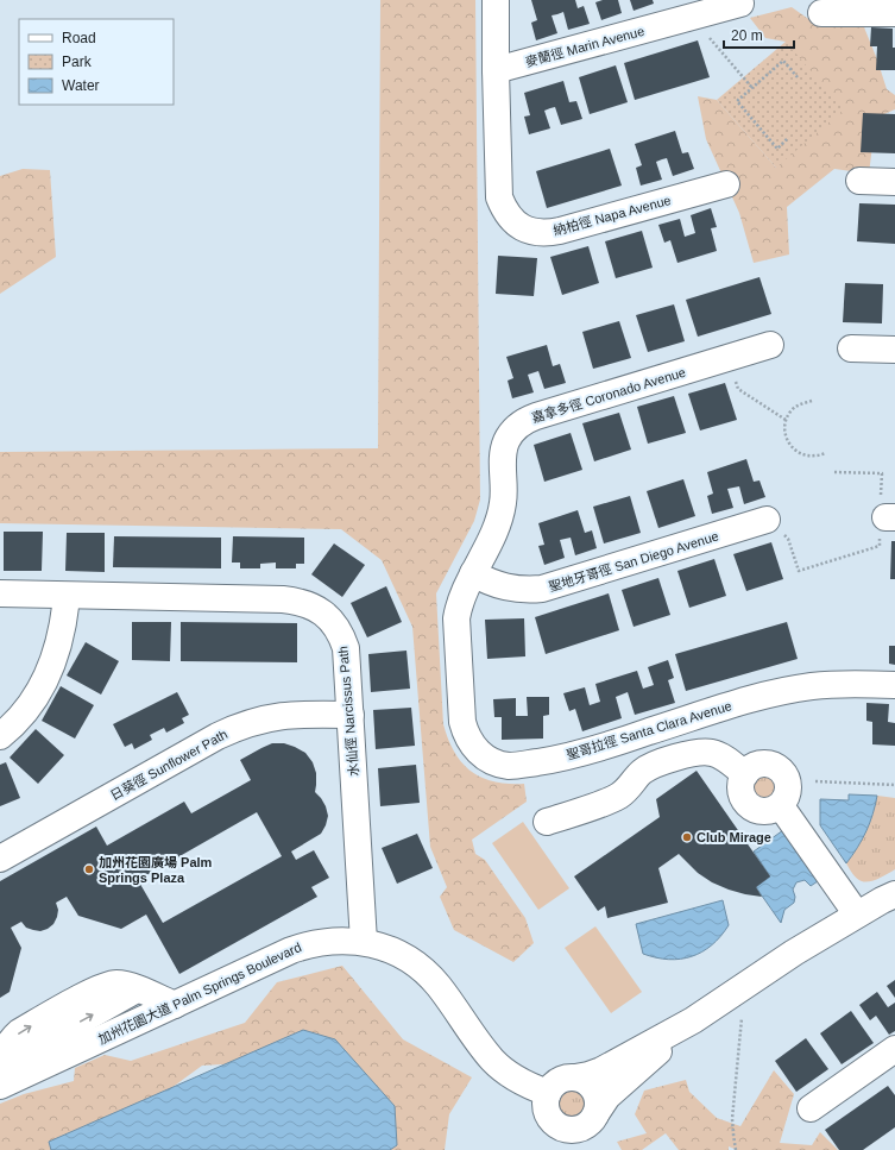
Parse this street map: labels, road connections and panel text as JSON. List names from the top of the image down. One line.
{"streets":{"street":["麥蘭徑 Marin Avenue","納柏徑 Napa Avenue","嘉拿多徑 Coronado Avenue","聖地牙哥徑 San Diego Avenue","水仙徑 Narcissus Path","聖哥拉徑 Santa Clara Avenue","日葵徑 Sunflower Path","加州花園大道 Palm Springs Boulevard"]},"crossings":[["麥蘭徑 Marin Avenue","納柏徑 Napa Avenue"],["嘉拿多徑 Coronado Avenue","聖地牙哥徑 San Diego Avenue"],["嘉拿多徑 Coronado Avenue","聖哥拉徑 Santa Clara Avenue"],["聖地牙哥徑 San Diego Avenue","聖哥拉徑 Santa Clara Avenue"],["水仙徑 Narcissus Path","日葵徑 Sunflower Path"],["水仙徑 Narcissus Path","加州花園大道 Palm Springs Boulevard"]],"places":["Club Mirage","加州花園廣場 Palm Springs Plaza"],"legend":["Road","Park","Water"],"scale_bar":"20 m"}
